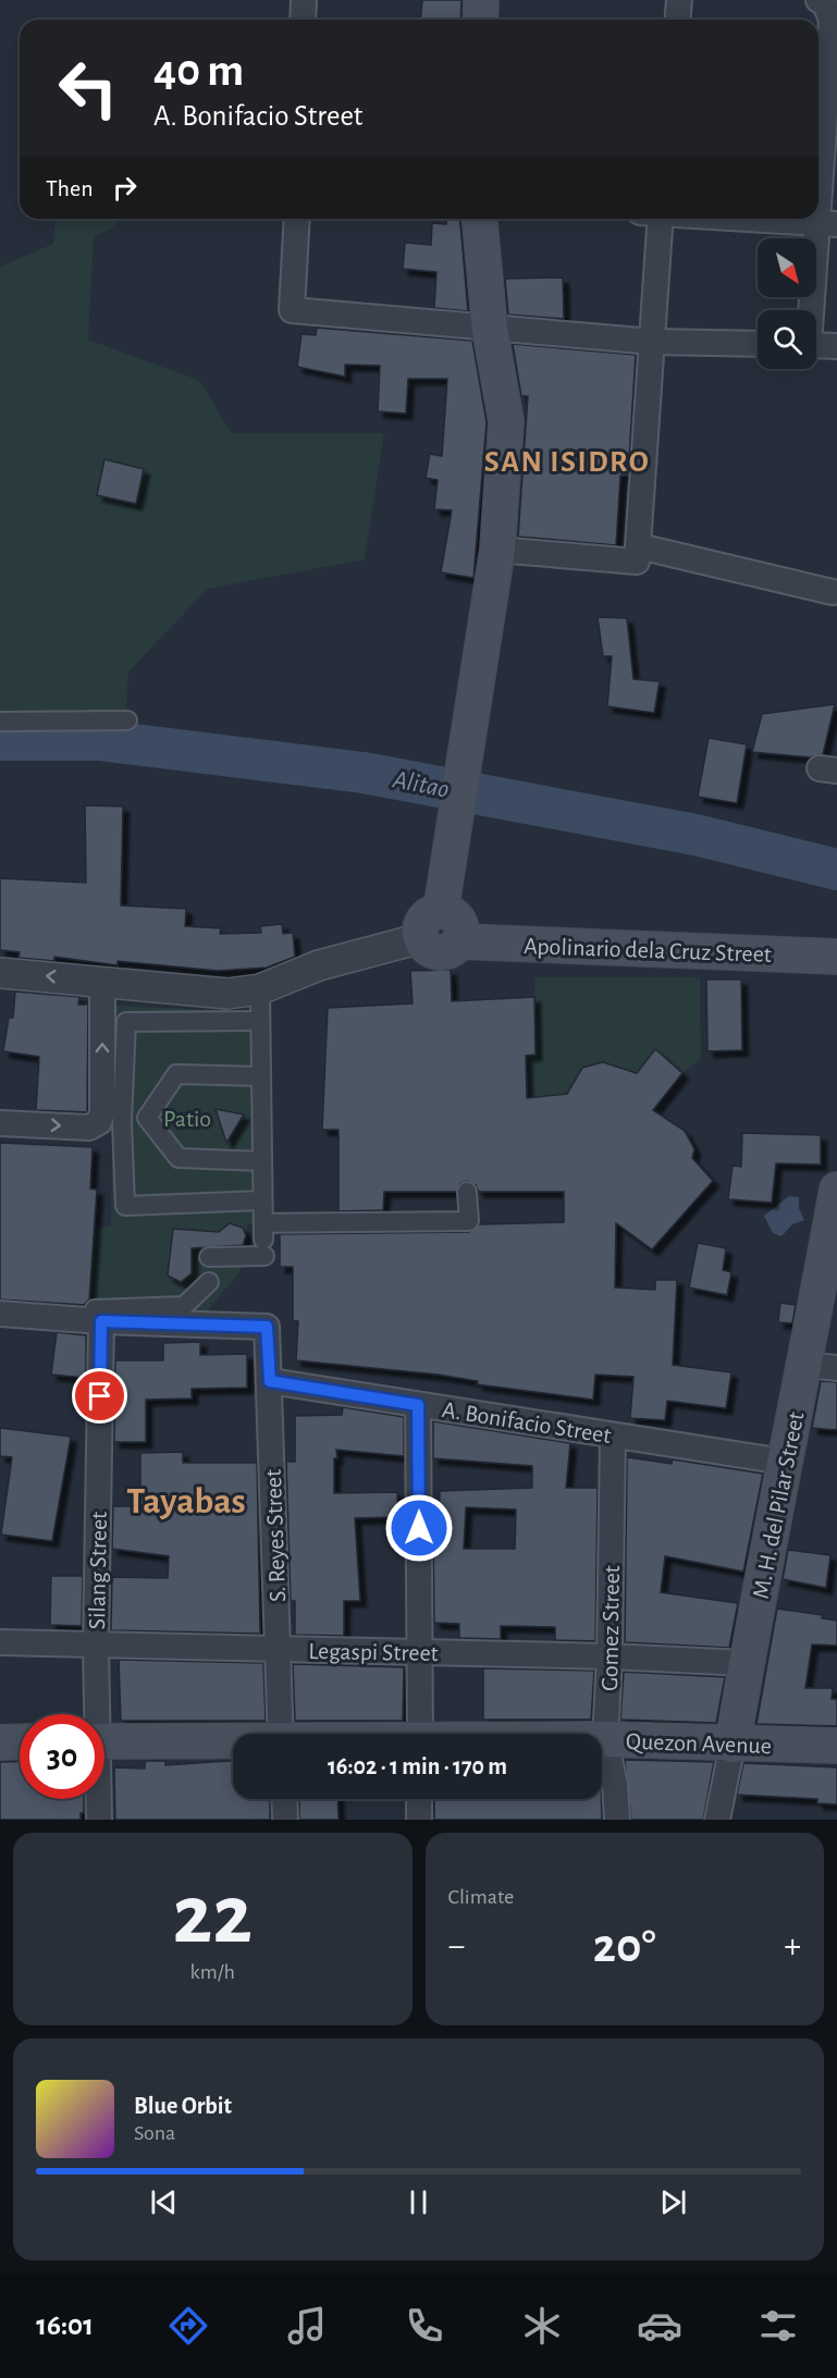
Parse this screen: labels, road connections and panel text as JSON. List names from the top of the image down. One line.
{"streets":{"main road":["Apolinario dela Cruz Street","M. H. del Pilar Street","Quezon Avenue"],"street":["A. Bonifacio Street","S. Reyes Street","Silang Street","Gomez Street","Legaspi Street"]},"crossings":[["A. Bonifacio Street","M. H. del Pilar Street"],["A. Bonifacio Street","S. Reyes Street"],["A. Bonifacio Street","Gomez Street"],["M. H. del Pilar Street","Legaspi Street"],["M. H. del Pilar Street","Quezon Avenue"],["S. Reyes Street","Silang Street"],["S. Reyes Street","Legaspi Street"],["Silang Street","Legaspi Street"],["Gomez Street","Legaspi Street"],["Gomez Street","Quezon Avenue"]],"districts":["SAN ISIDRO","Tayabas"],"water":["Alitao"],"parks":["Patio"],"north":"bottom right","page":{"turn":["40 m","A. Bonifacio Street"],"then":"Then","limit":"30","trip":"16:02 · 1 min · 170 m","tile":[["22","km/h"],"Climate"],"heat":["−","20°","+"],"song":["Blue Orbit","Sona"],"tabs":"16:01"}}
